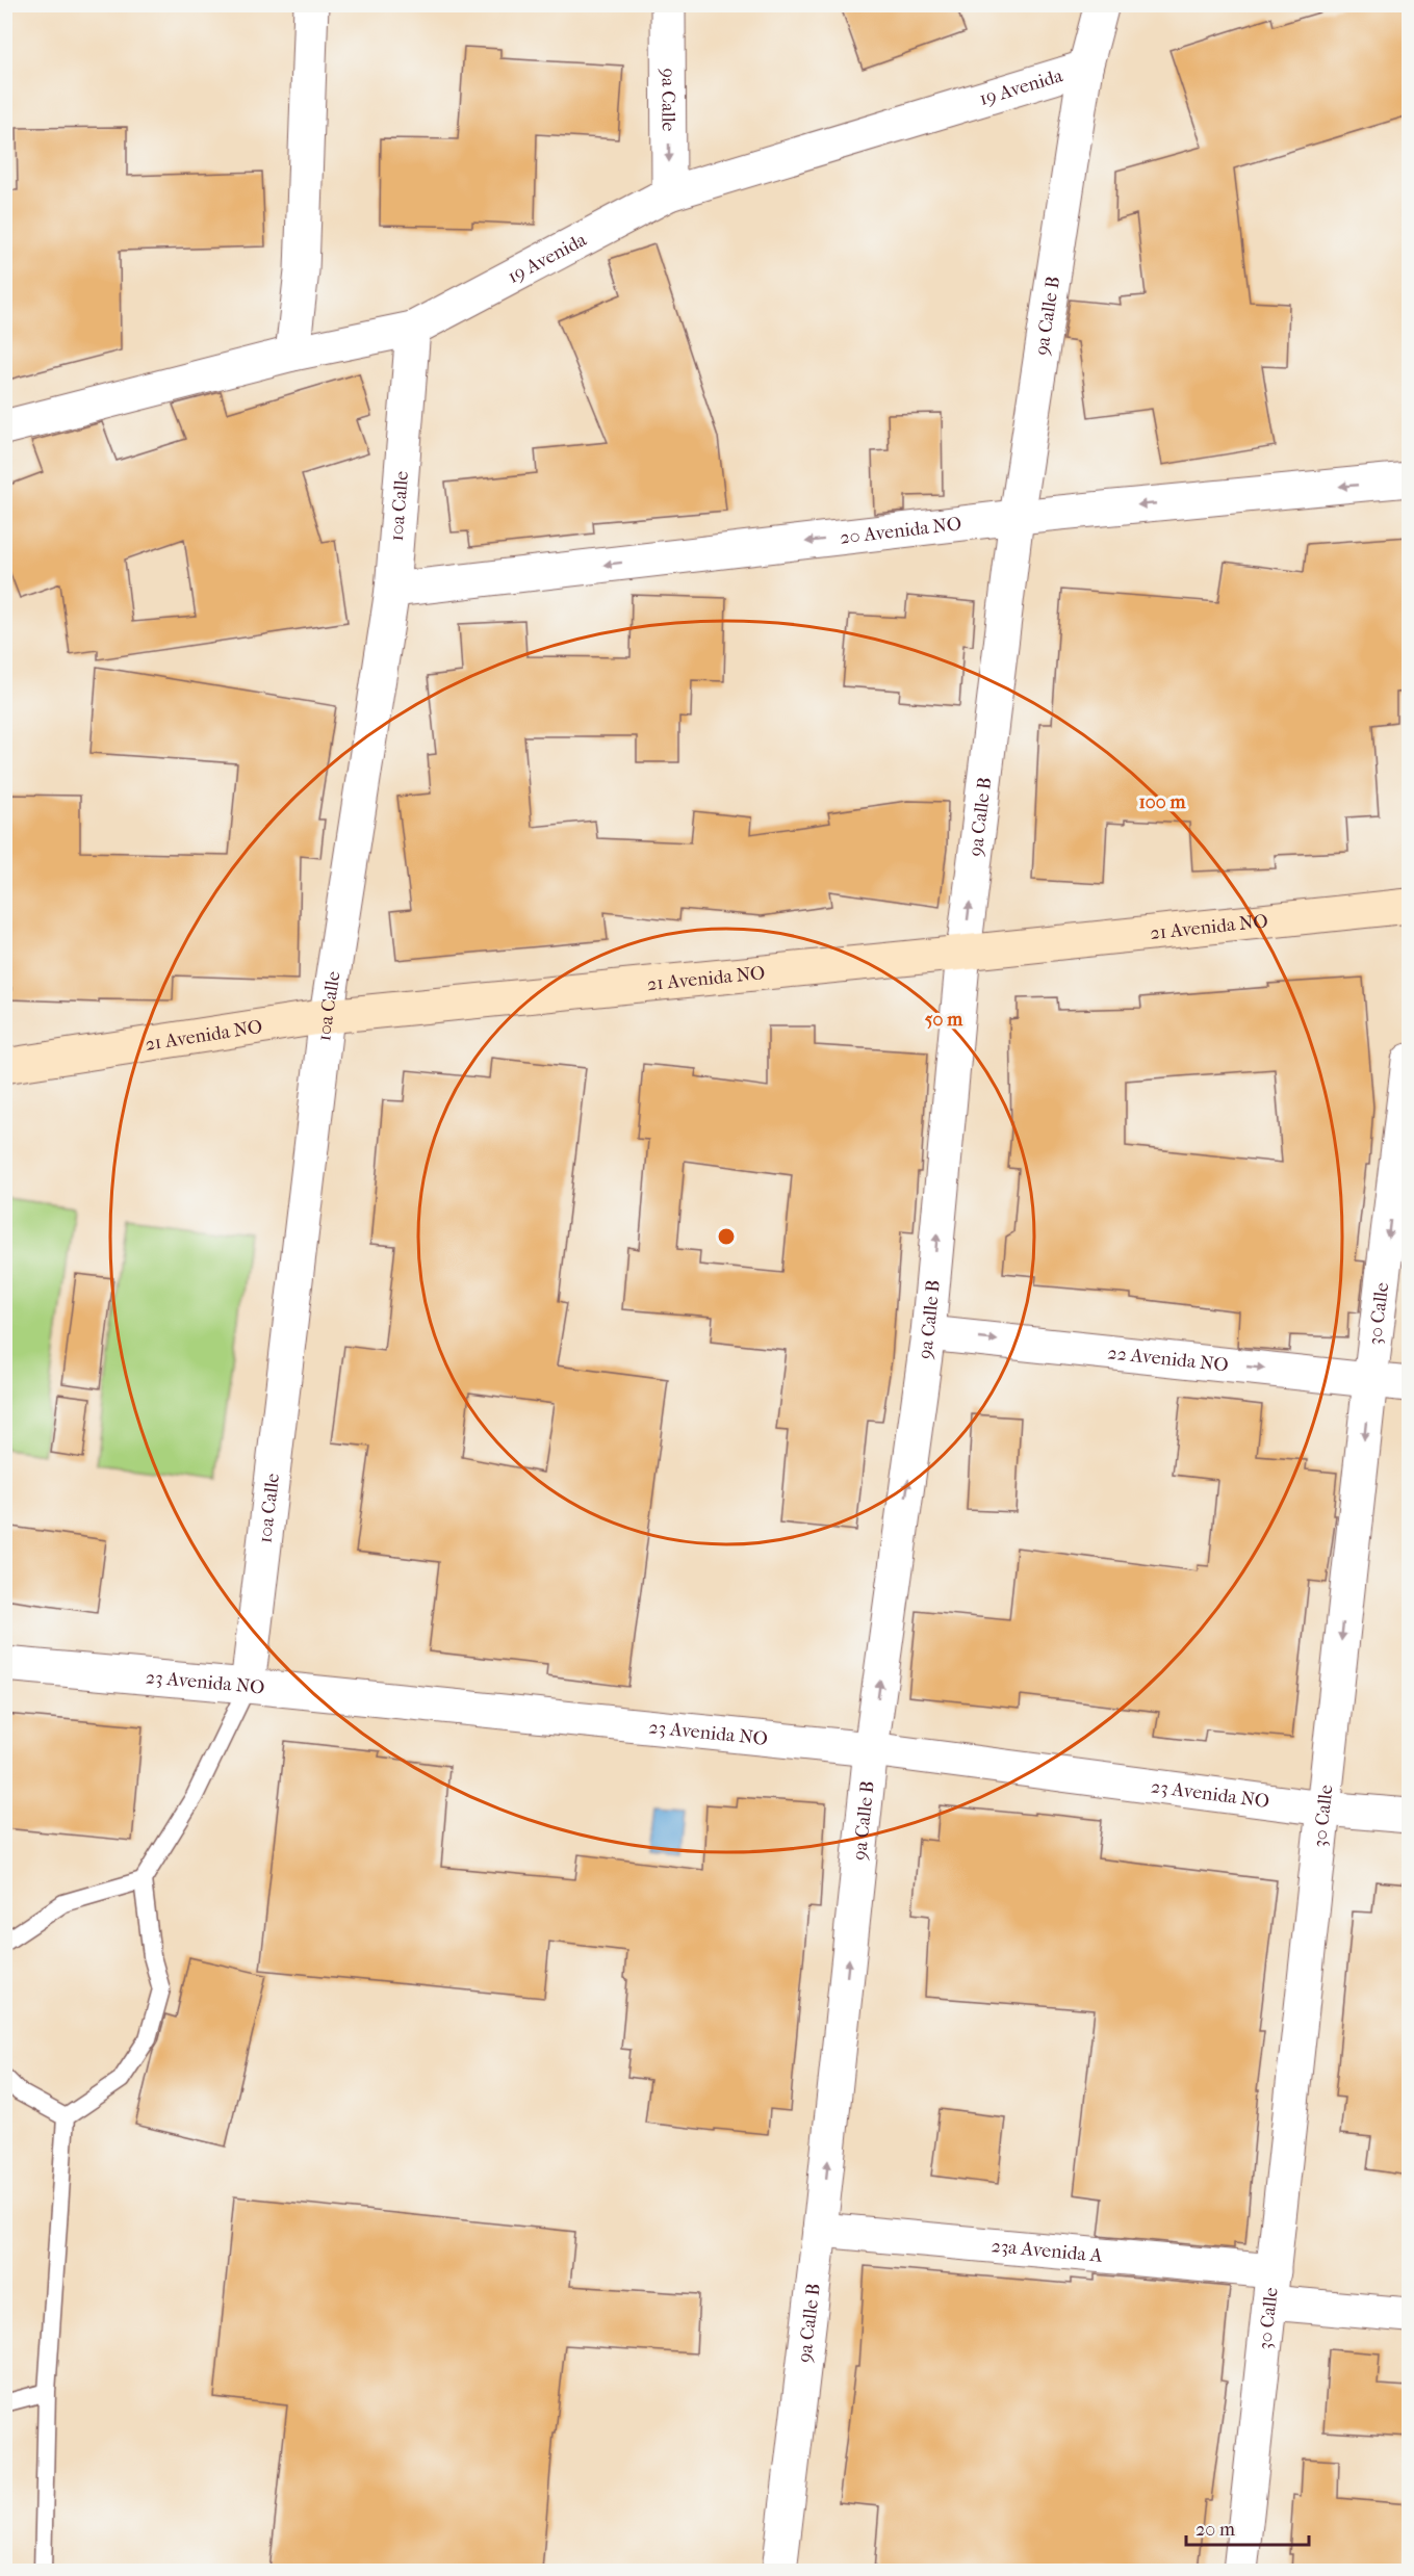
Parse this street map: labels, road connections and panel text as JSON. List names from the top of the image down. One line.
{"streets":{"street":["19 Avenida","9a Calle","9a Calle B","10a Calle","20 Avenida NO","21 Avenida NO","30 Calle","22 Avenida NO","23 Avenida NO","23a Avenida A"]},"crossings":[["19 Avenida","9a Calle"],["19 Avenida","9a Calle B"],["19 Avenida","10a Calle"],["9a Calle B","20 Avenida NO"],["9a Calle B","21 Avenida NO"],["9a Calle B","22 Avenida NO"],["9a Calle B","23 Avenida NO"],["9a Calle B","23a Avenida A"],["10a Calle","20 Avenida NO"],["10a Calle","21 Avenida NO"],["10a Calle","23 Avenida NO"],["30 Calle","22 Avenida NO"],["30 Calle","23 Avenida NO"],["30 Calle","23a Avenida A"]],"one_way":["9a Calle","9a Calle B","20 Avenida NO","30 Calle","22 Avenida NO"],"scale_bar":"20 m","rings":["100 m","50 m"]}
